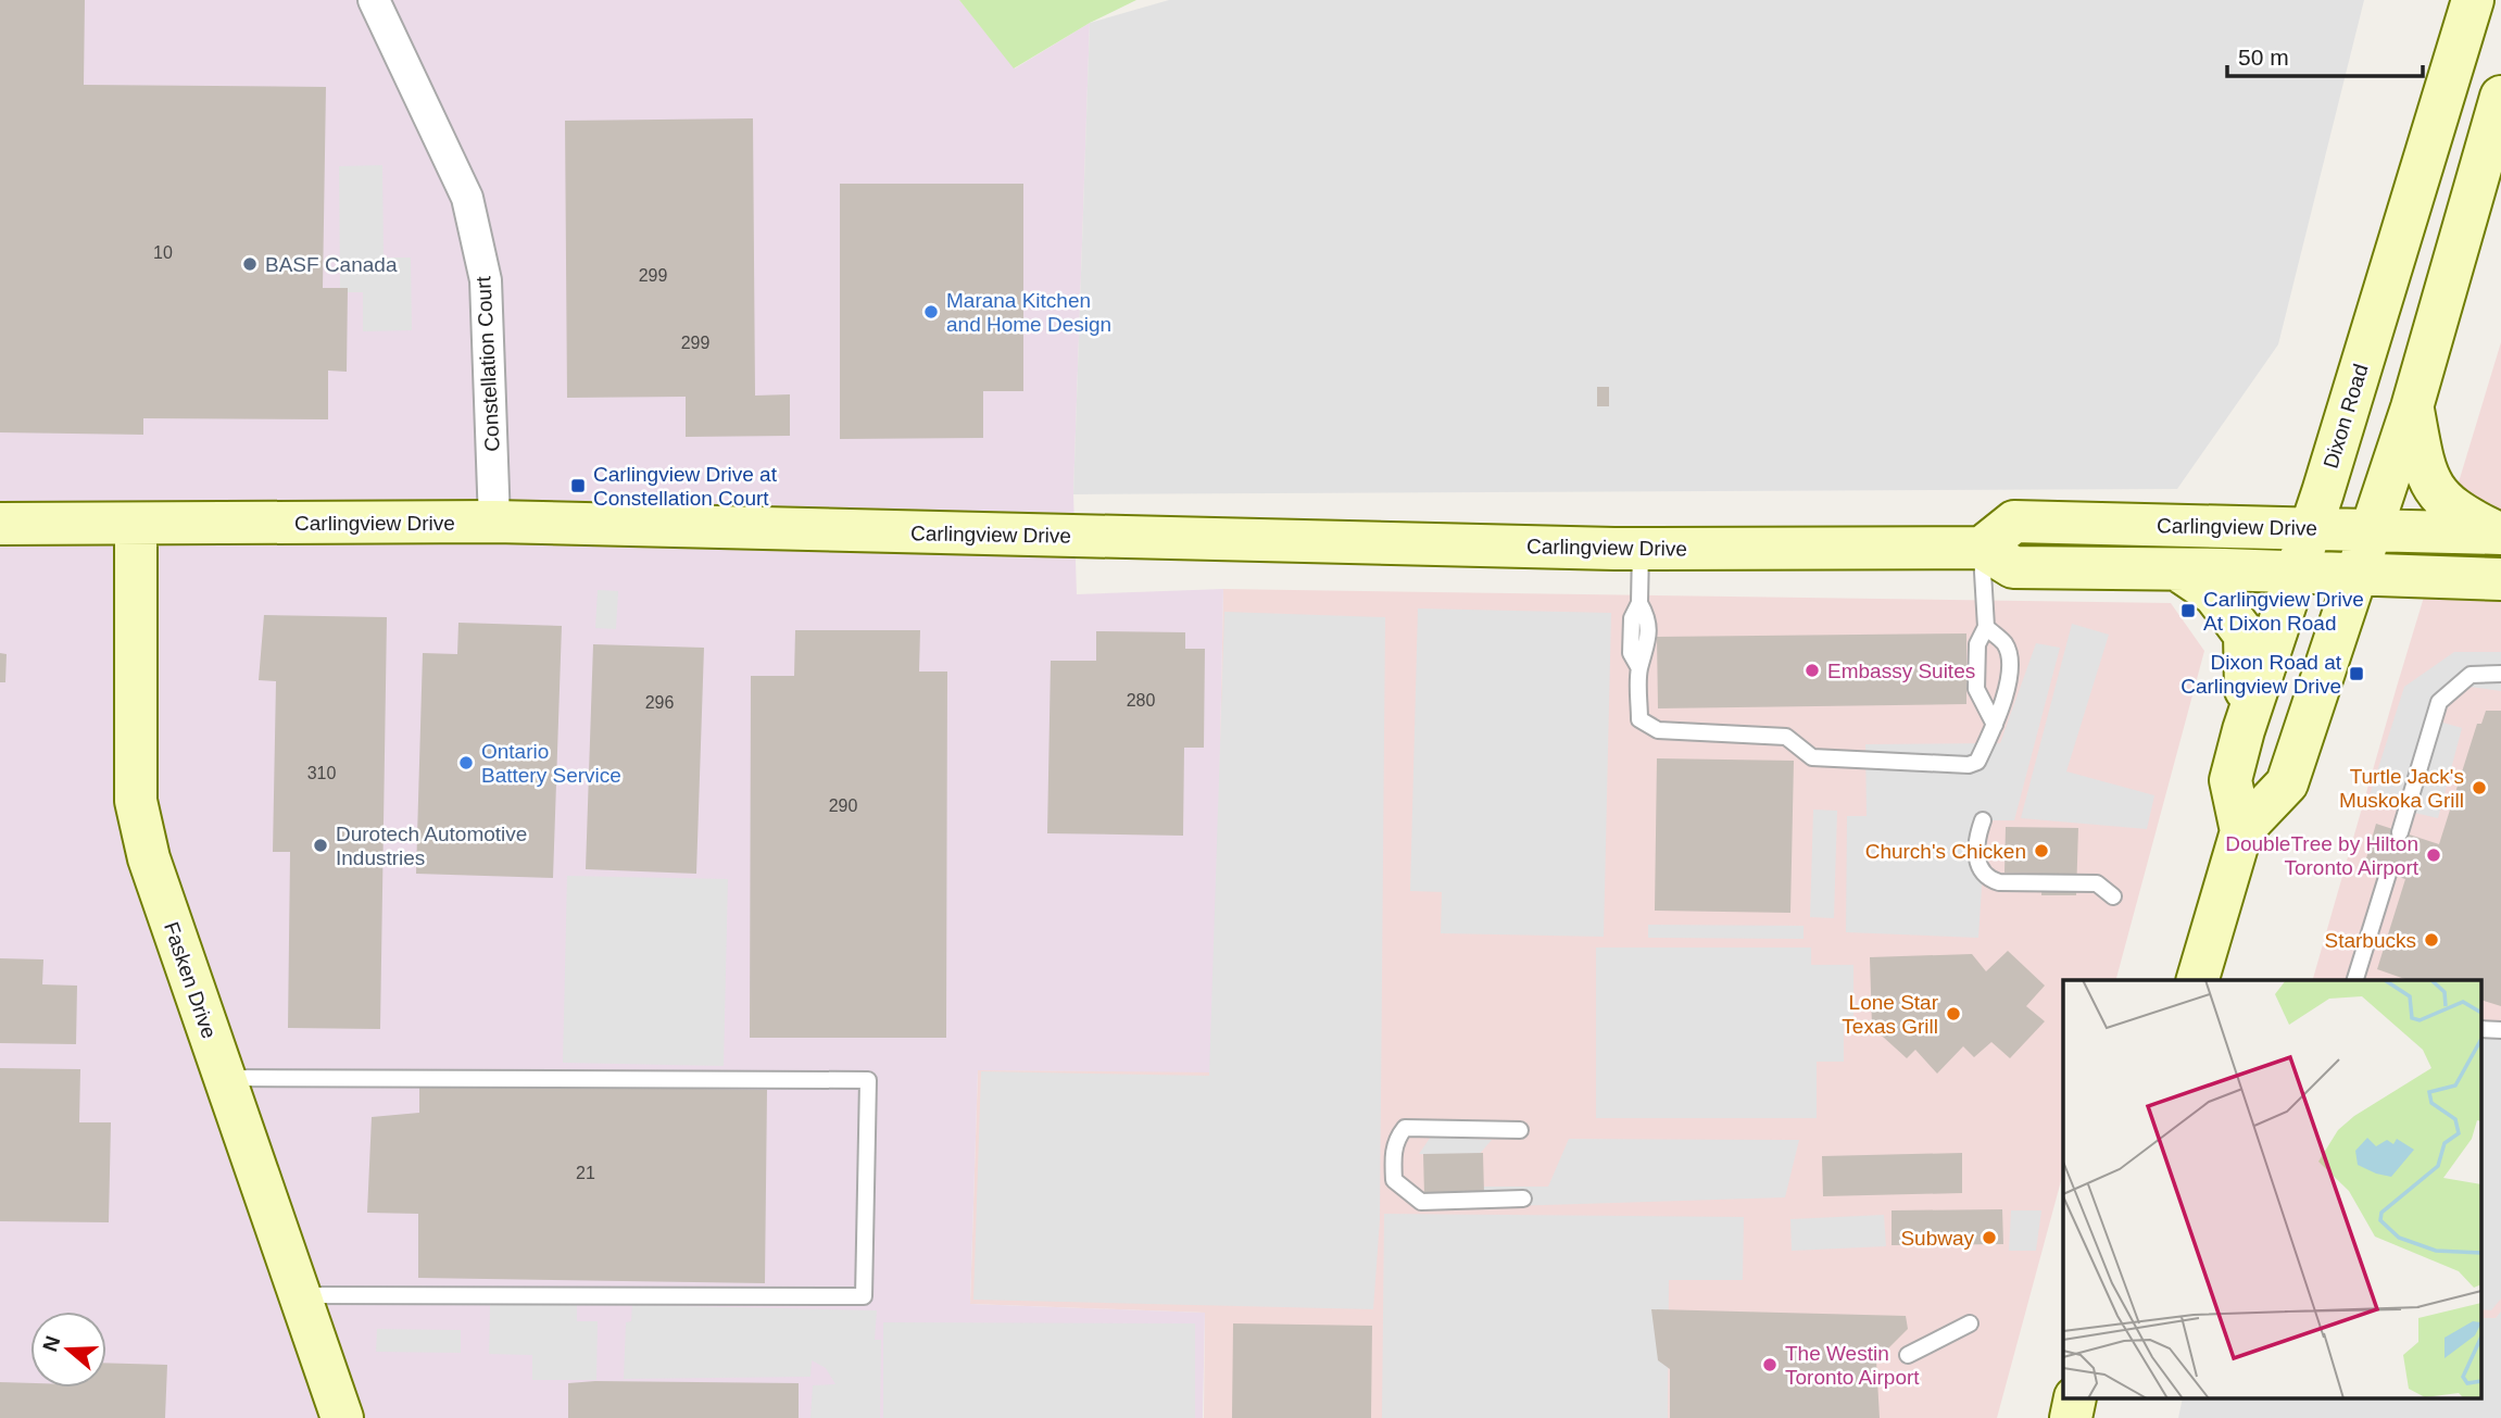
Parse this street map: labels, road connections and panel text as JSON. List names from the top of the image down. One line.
{"streets":{"main road":["Dixon Road","Carlingview Drive","Fasken Drive"],"street":["Constellation Court"]},"crossings":[["Constellation Court","Carlingview Drive"],["Dixon Road","Carlingview Drive"],["Carlingview Drive","Fasken Drive"]],"places":{"other":["BASF Canada","Marana Kitchen and Home Design","Embassy Suites","Ontario Battery Service","Turtle Jack's Muskoka Grill","Durotech Automotive Industries","Church's Chicken","DoubleTree by Hilton Toronto Airport","Starbucks","Lone Star Texas Grill","Subway","The Westin Toronto Airport"],"transit":["Carlingview Drive at Constellation Court","Carlingview Drive At Dixon Road","Dixon Road at Carlingview Drive"]},"house_numbers":["10","299","299","280","296","310","290","21"],"scale_bar":"50 m","north":"left"}
